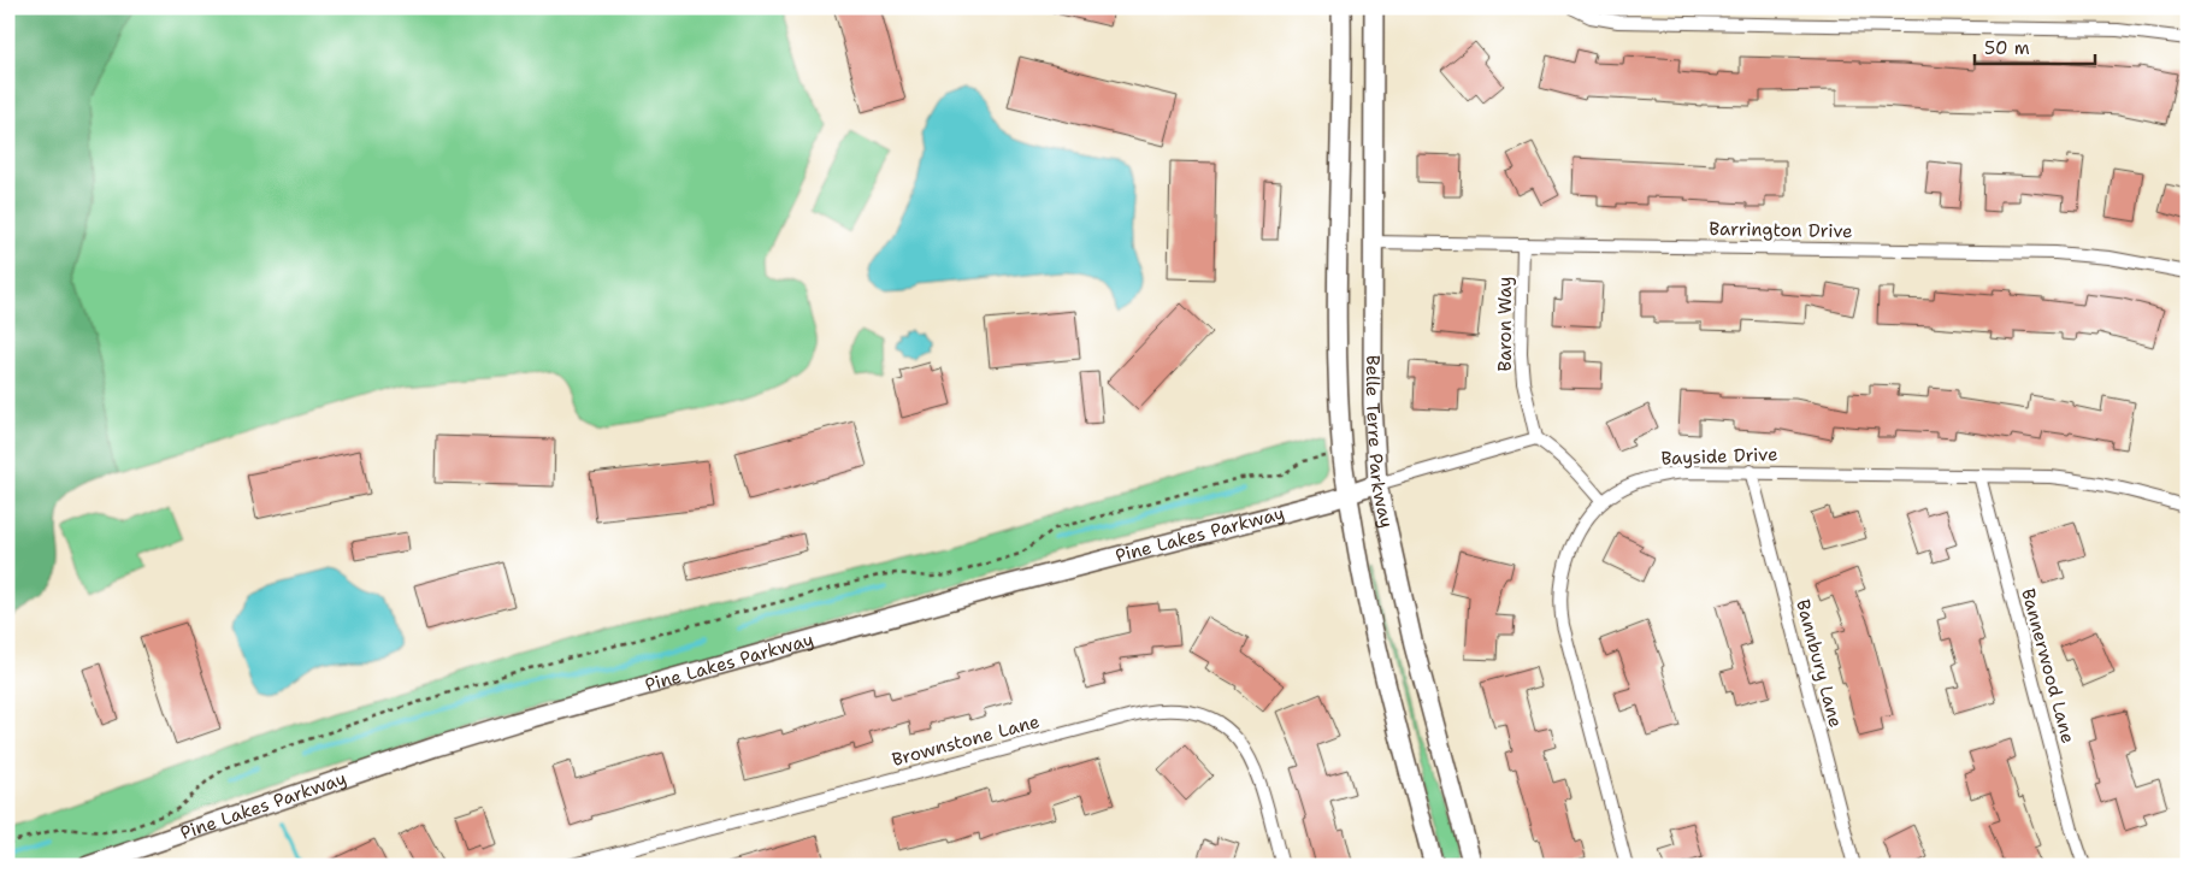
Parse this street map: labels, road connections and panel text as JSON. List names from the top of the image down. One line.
{"streets":{"main road":["Belle Terre Parkway","Pine Lakes Parkway"],"street":["Barrington Drive","Baron Way","Bayside Drive","Bannbury Lane","Bannerwood Lane","Brownstone Lane"]},"crossings":[["Barrington Drive","Baron Way"],["Barrington Drive","Belle Terre Parkway"],["Belle Terre Parkway","Pine Lakes Parkway"],["Bayside Drive","Bannbury Lane"],["Bayside Drive","Bannerwood Lane"]],"scale_bar":"50 m"}
